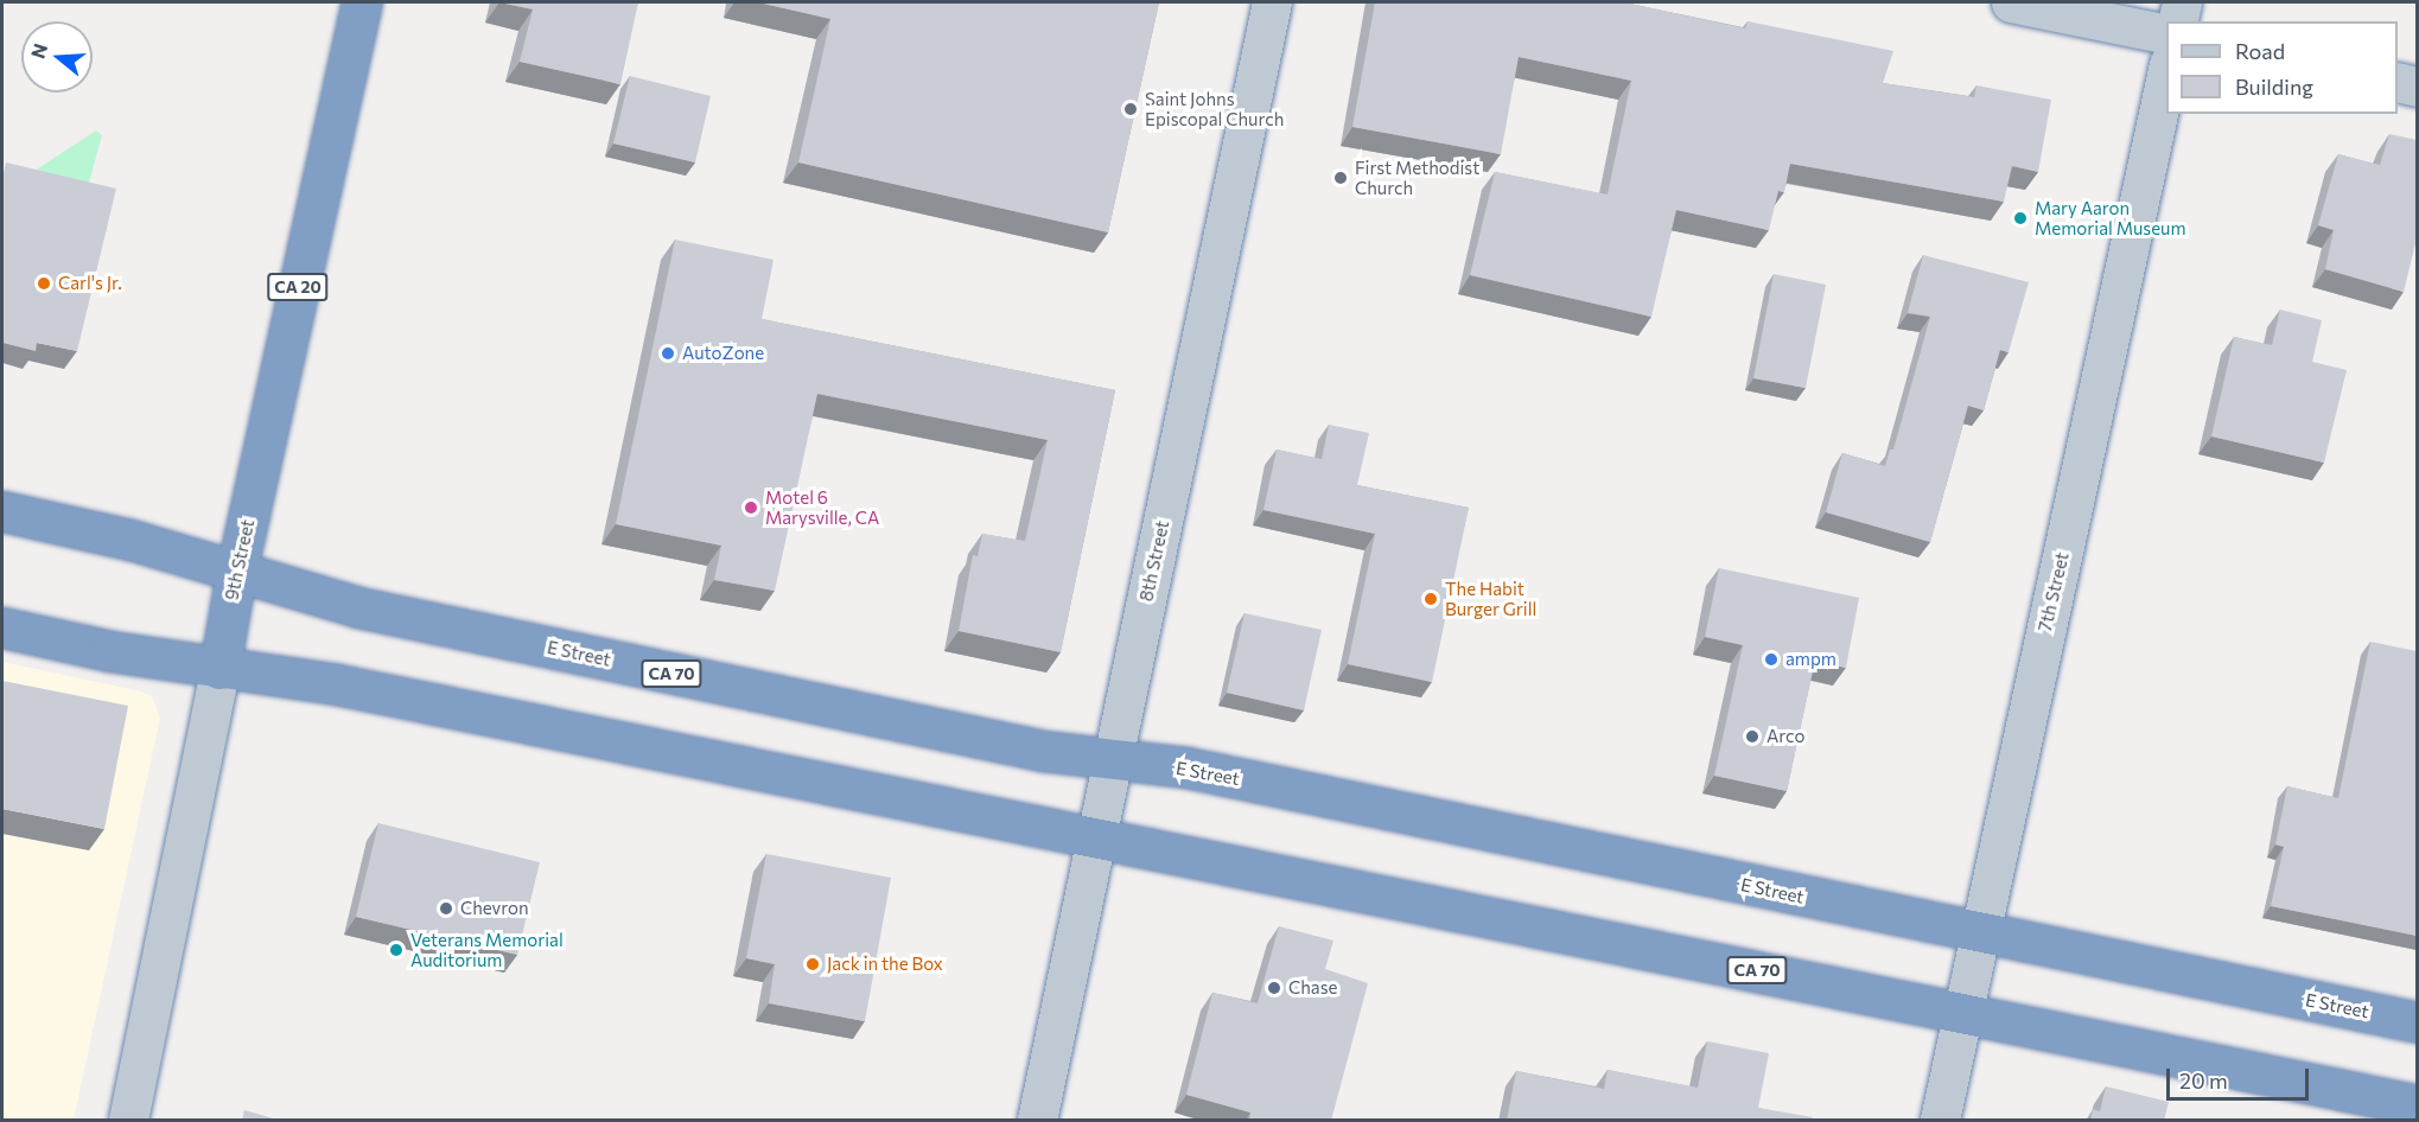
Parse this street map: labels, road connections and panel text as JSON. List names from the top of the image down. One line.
{"streets":{"highway":["CA 20","9th Street","E Street","CA 70"],"street":["8th Street","7th Street"]},"crossings":[["9th Street","E Street"],["9th Street","CA 70"],["8th Street","E Street"],["8th Street","CA 70"],["7th Street","E Street"],["7th Street","CA 70"]],"places":["Saint Johns Episcopal Church","First Methodist Church","Mary Aaron Memorial Museum","Carl's Jr.","AutoZone","Motel 6 Marysville, CA","The Habit Burger Grill","ampm","Arco","Chevron","Veterans Memorial Auditorium","Jack in the Box","Chase"],"legend":["Road","Building"],"scale_bar":"20 m","north":"left"}
